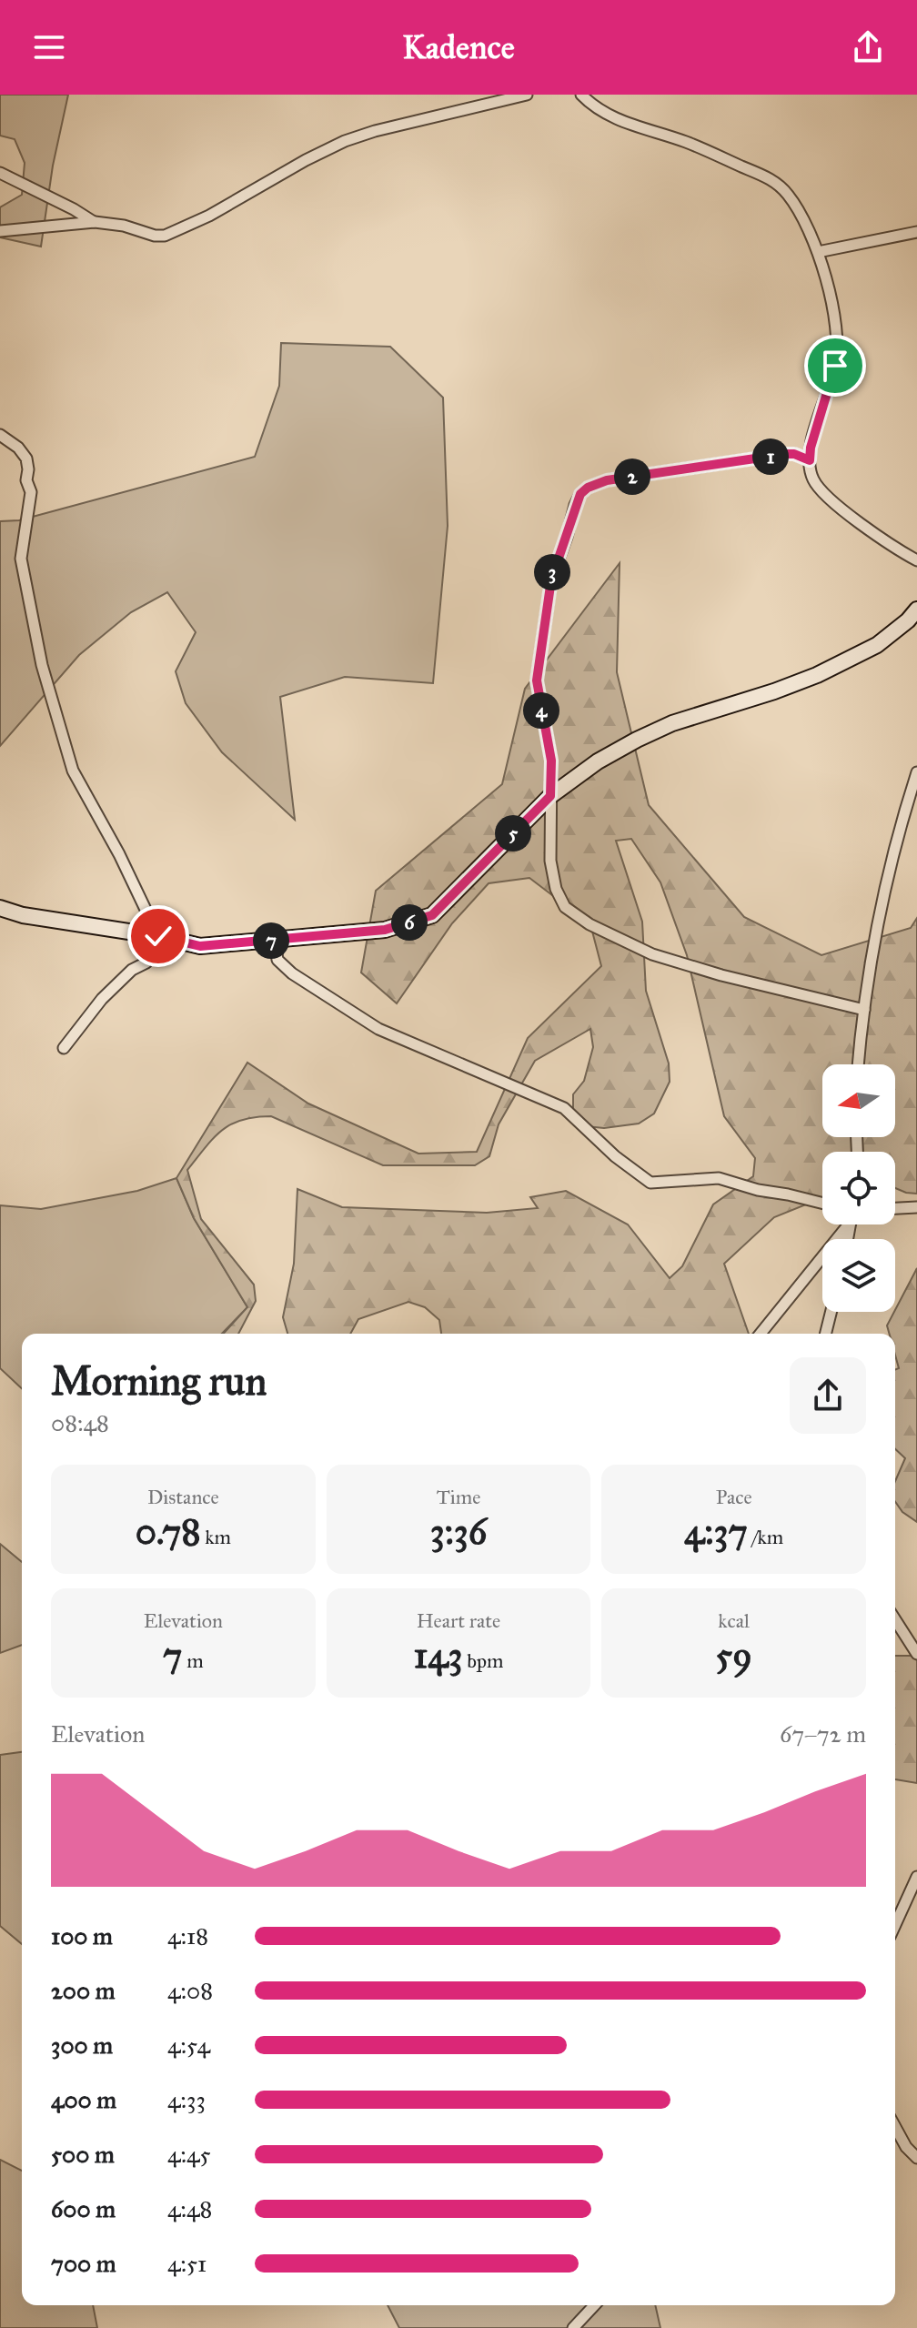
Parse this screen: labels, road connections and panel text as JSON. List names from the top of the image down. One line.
{"north":"left","page":{"header":"Kadence","pins":["1","2","3","4","5","6","7"],"heading":["Morning run","08:48"],"stats":[["Distance","0.78 km"],["Time","3:36"],["Pace","4:37 /km"],["Elevation","7 m"],["Heart rate","143 bpm"],["kcal","59"]],"chart":["Elevation","67–72 m"],"list":[{"name":"100 m","note":"4:18"},{"name":"200 m","note":"4:08"},{"name":"300 m","note":"4:54"},{"name":"400 m","note":"4:33"},{"name":"500 m","note":"4:45"},{"name":"600 m","note":"4:48"},{"name":"700 m","note":"4:51"}]}}
